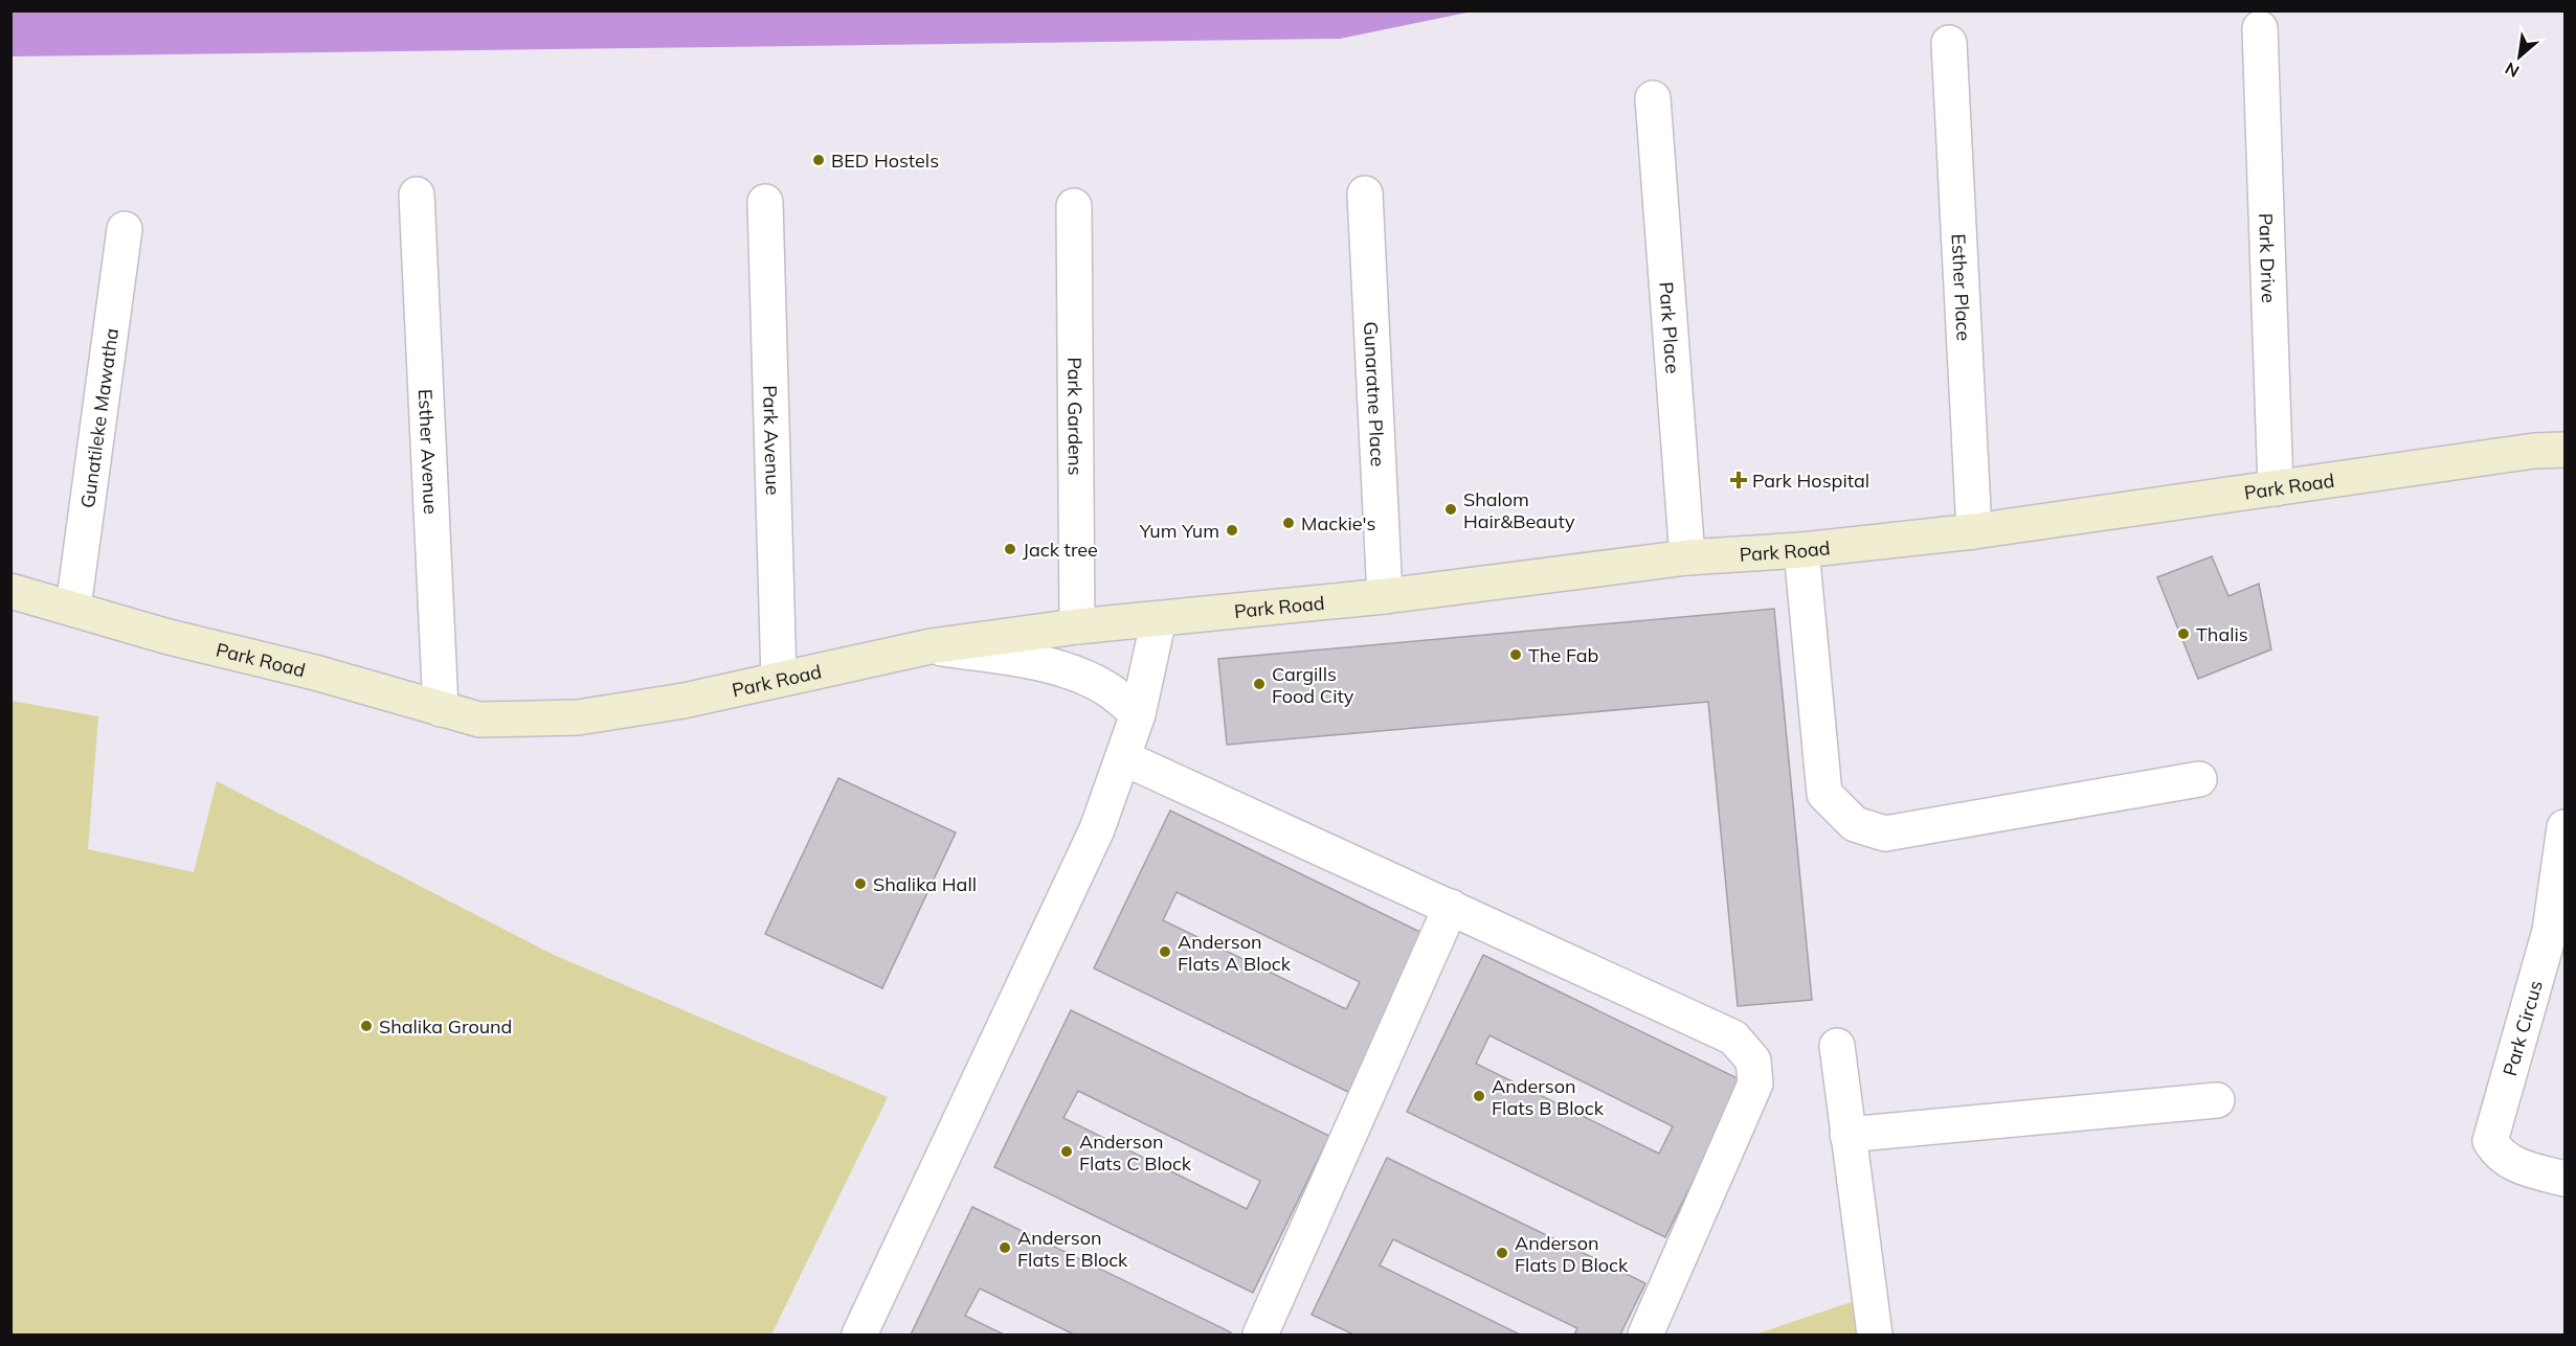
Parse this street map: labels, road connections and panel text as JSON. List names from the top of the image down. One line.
{"streets":{"main road":["Park Road"],"street":["Park Drive","Esther Place","Park Place","Gunaratne Place","Park Gardens","Gunatileke Mawatha","Park Avenue","Esther Avenue","Park Circus"]},"crossings":[["Park Drive","Park Road"],["Esther Place","Park Road"],["Park Place","Park Road"],["Gunaratne Place","Park Road"],["Park Gardens","Park Road"],["Gunatileke Mawatha","Park Road"],["Park Avenue","Park Road"],["Esther Avenue","Park Road"]],"places":{"other":["BED Hostels","Shalom Hair&Beauty","Mackie's","Yum Yum","Jack tree","Thalis","The Fab","Cargills Food City","Shalika Hall","Anderson Flats A Block","Shalika Ground","Anderson Flats B Block","Anderson Flats C Block","Anderson Flats E Block","Anderson Flats D Block"],"health":["Park Hospital"]},"north":"bottom left"}
